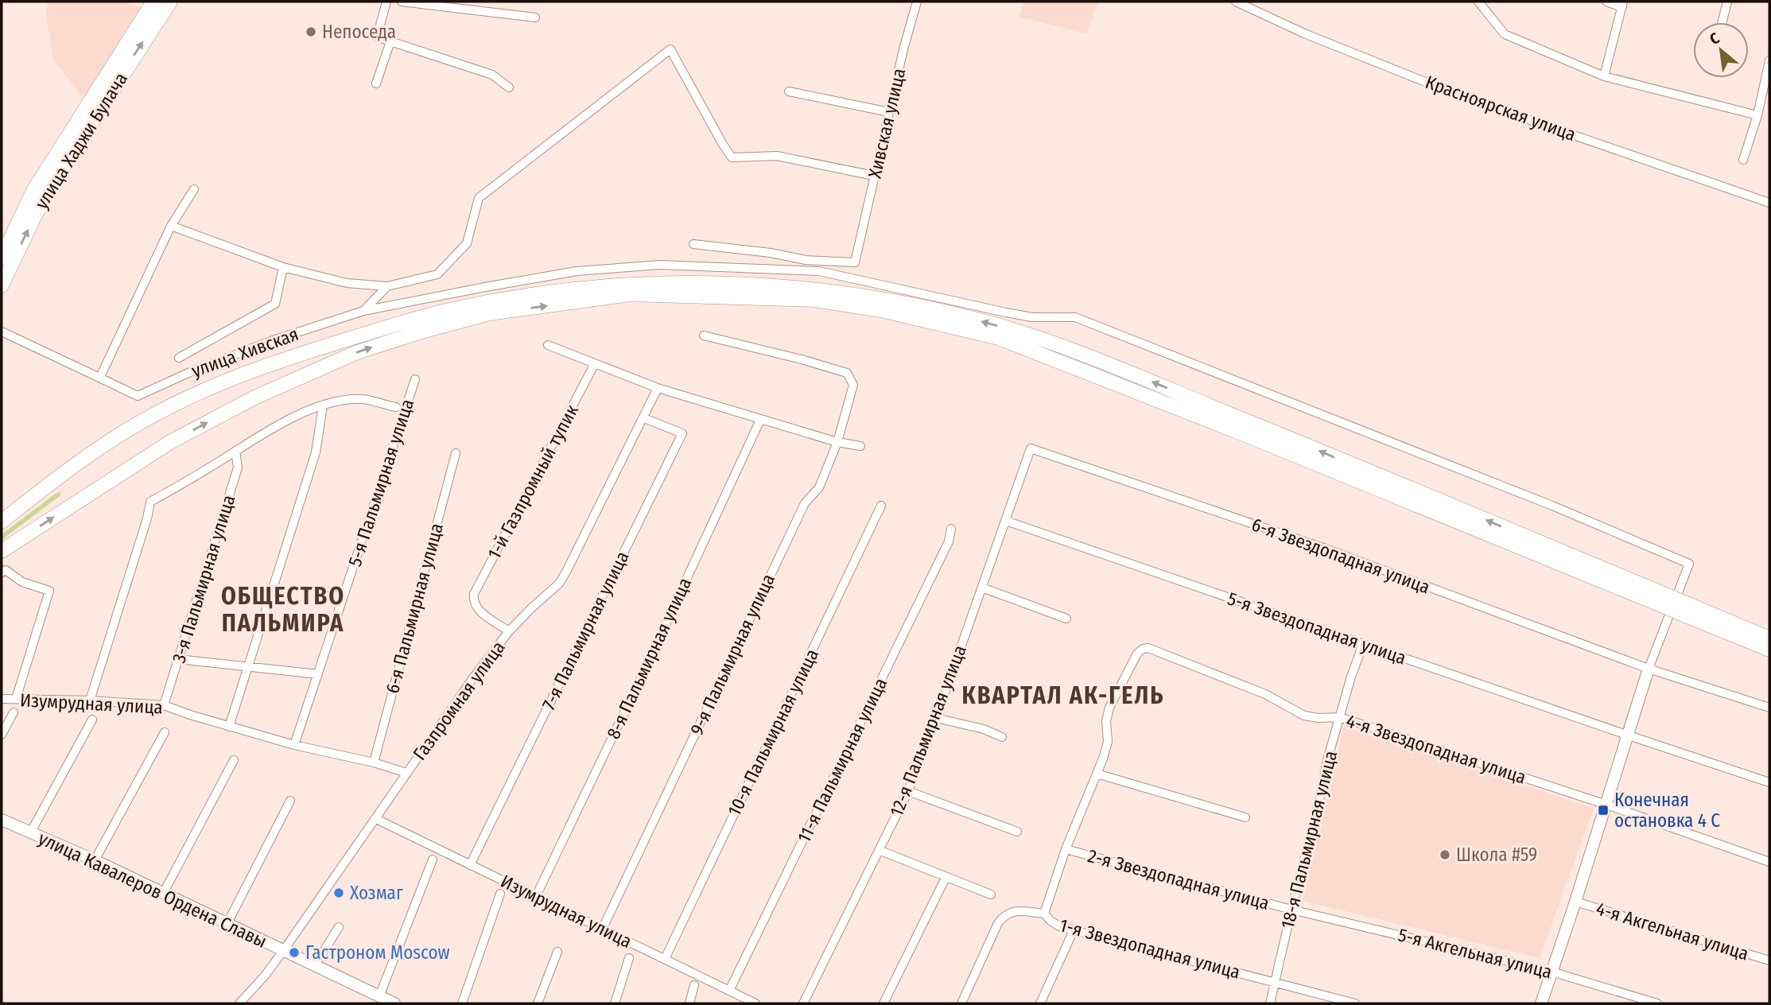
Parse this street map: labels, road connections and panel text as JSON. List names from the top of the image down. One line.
{"streets":{"main road":["улица Хаджи Булача"],"street":["Красноярская улица","Хивская улица","улица Хивская","1-й Газпромный тупик","5-я Пальмирная улица","6-я Звездопадная улица","3-я Пальмирная улица","6-я Пальмирная улица","5-я Звездопадная улица","7-я Пальмирная улица","9-я Пальмирная улица","8-я Пальмирная улица","Газпромная улица","Изумрудная улица","12-я Пальмирная улица","10-я Пальмирная улица","4-я Звездопадная улица","11-я Пальмирная улица","18-я Пальмирная улица","2-я Звездопадная улица","улица Кавалеров Ордена Славы","4-я Акгельная улица","1-я Звездопадная улица","5-я Акгельная улица"]},"crossings":[["1-й Газпромный тупик","Газпромная улица"],["5-я Пальмирная улица","Изумрудная улица"],["6-я Звездопадная улица","12-я Пальмирная улица"],["3-я Пальмирная улица","Изумрудная улица"],["6-я Пальмирная улица","Изумрудная улица"],["5-я Звездопадная улица","12-я Пальмирная улица"],["5-я Звездопадная улица","18-я Пальмирная улица"],["7-я Пальмирная улица","Газпромная улица"],["7-я Пальмирная улица","Изумрудная улица"],["9-я Пальмирная улица","Изумрудная улица"],["8-я Пальмирная улица","Изумрудная улица"],["Газпромная улица","Изумрудная улица"],["Газпромная улица","улица Кавалеров Ордена Славы"],["Изумрудная улица","10-я Пальмирная улица"],["Изумрудная улица","11-я Пальмирная улица"],["4-я Звездопадная улица","18-я Пальмирная улица"],["18-я Пальмирная улица","2-я Звездопадная улица"],["18-я Пальмирная улица","1-я Звездопадная улица"],["18-я Пальмирная улица","5-я Акгельная улица"],["2-я Звездопадная улица","5-я Акгельная улица"]],"districts":["ОБЩЕСТВО ПАЛЬМИРА","КВАРТАЛ АК-ГЕЛЬ"],"places":{"other":["Непоседа","Школа #59","Хозмаг","Гастроном Moscow"],"transit":["Конечная остановка 4 С"]},"north":"top left"}
